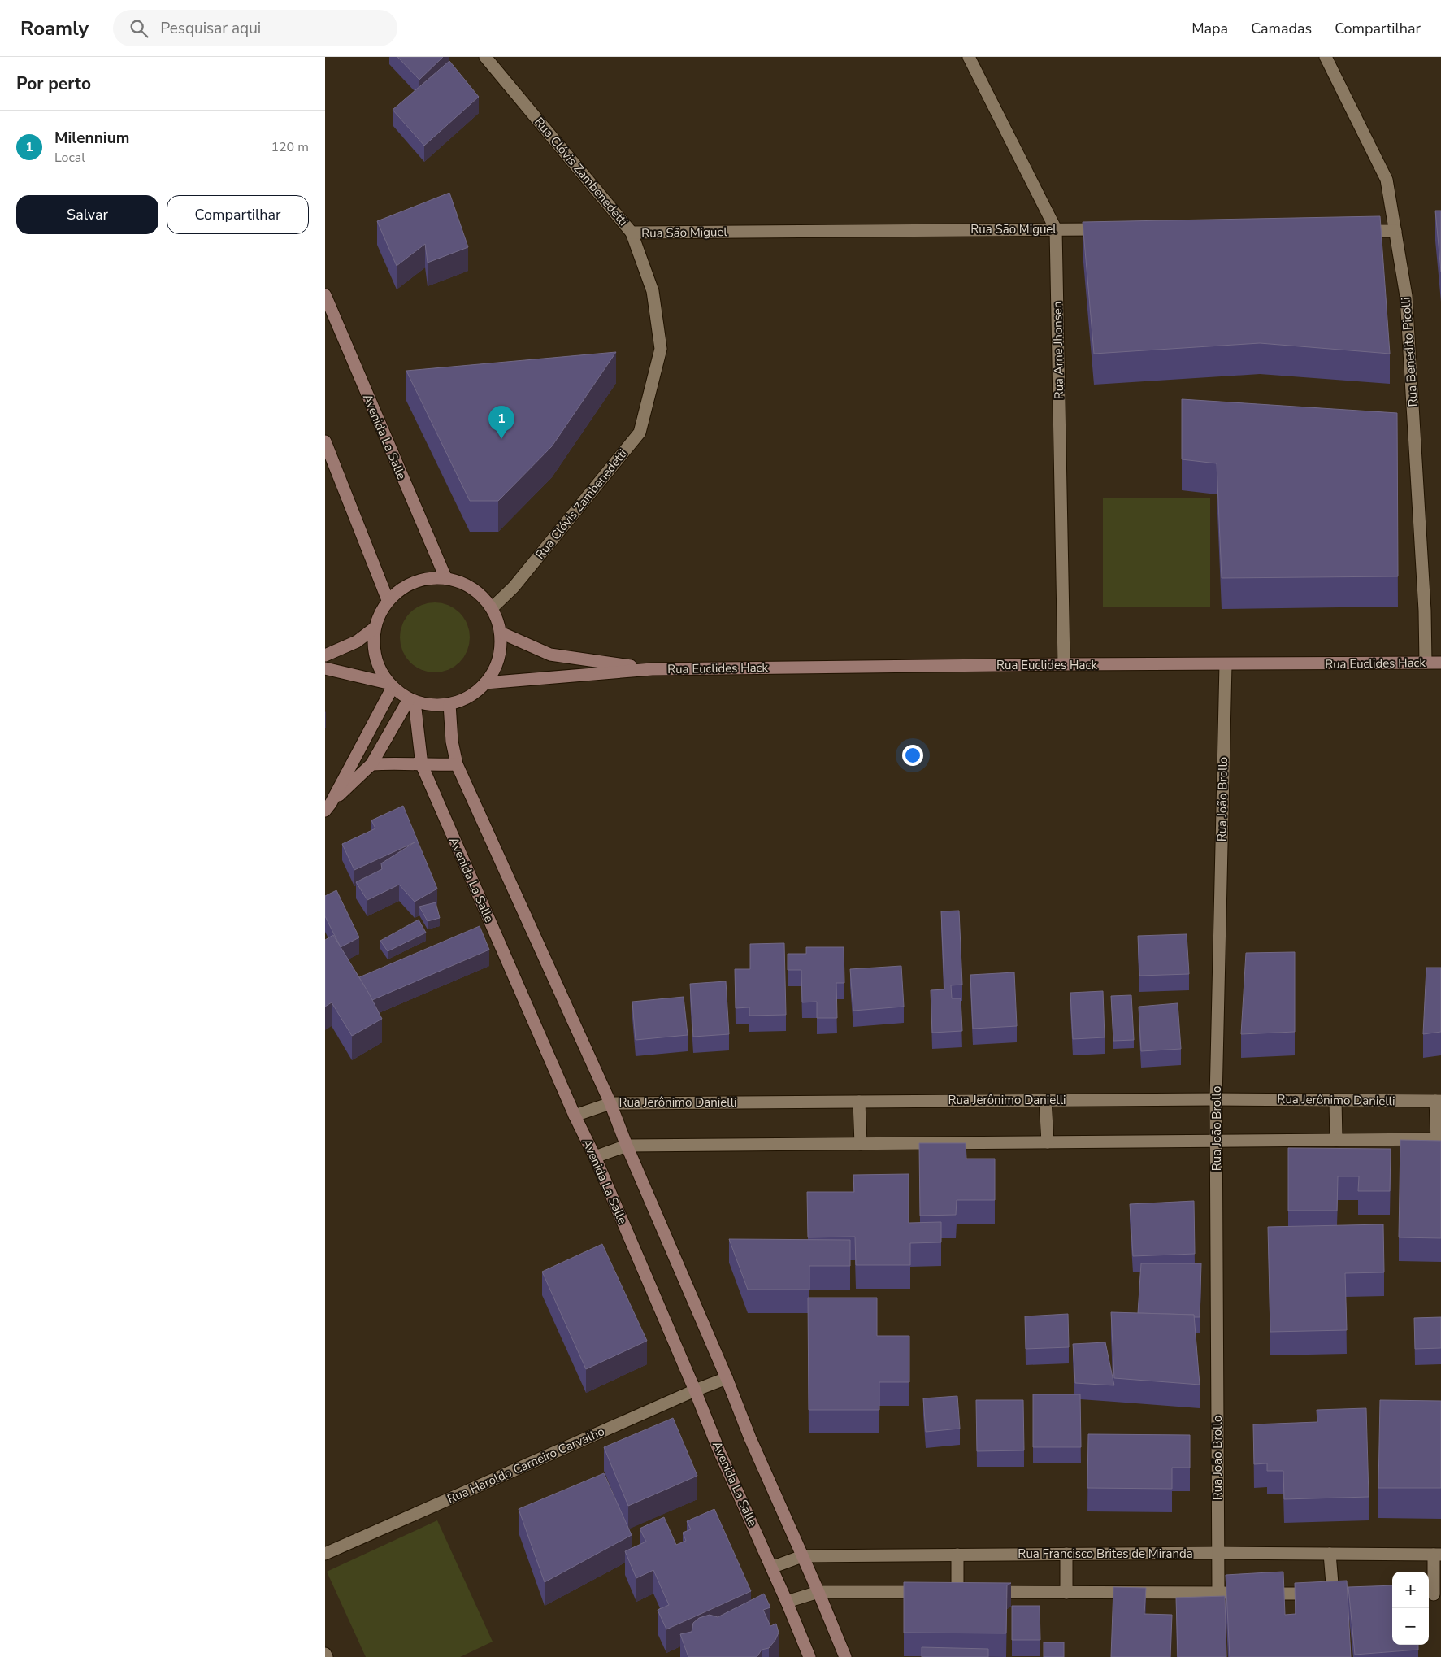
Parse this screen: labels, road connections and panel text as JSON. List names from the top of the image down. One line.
{"streets":{"main road":["Avenida La Salle","Rua Euclides Hack"],"street":["Rua Clóvis Zambenedetti","Rua São Miguel","Rua Arne Jhonsen","Rua Benedito Picolli","Rua João Brollo","Rua Jerônimo Danielli","Rua Haroldo Carneiro Carvalho","Rua Francisco Brites de Miranda"]},"crossings":[["Rua Clóvis Zambenedetti","Rua São Miguel"],["Rua Clóvis Zambenedetti","Avenida La Salle"],["Rua Clóvis Zambenedetti","Rua Euclides Hack"],["Rua São Miguel","Rua Arne Jhonsen"],["Rua Arne Jhonsen","Rua Euclides Hack"],["Rua Benedito Picolli","Rua Euclides Hack"],["Avenida La Salle","Rua Euclides Hack"],["Avenida La Salle","Rua Jerônimo Danielli"],["Avenida La Salle","Rua Haroldo Carneiro Carvalho"],["Avenida La Salle","Rua Francisco Brites de Miranda"],["Rua Euclides Hack","Rua João Brollo"],["Rua João Brollo","Rua Jerônimo Danielli"],["Rua João Brollo","Rua Francisco Brites de Miranda"]],"page":{"header":"Roamly","search":"Pesquisar aqui","nav":["Mapa","Camadas","Compartilhar"],"heading":"Por perto","list":[{"mark":"1","name":"Milennium","note":"Local","value":"120 m"}],"buttons":["Salvar","Compartilhar"],"pins":"1","map_buttons":["+","−"]}}
